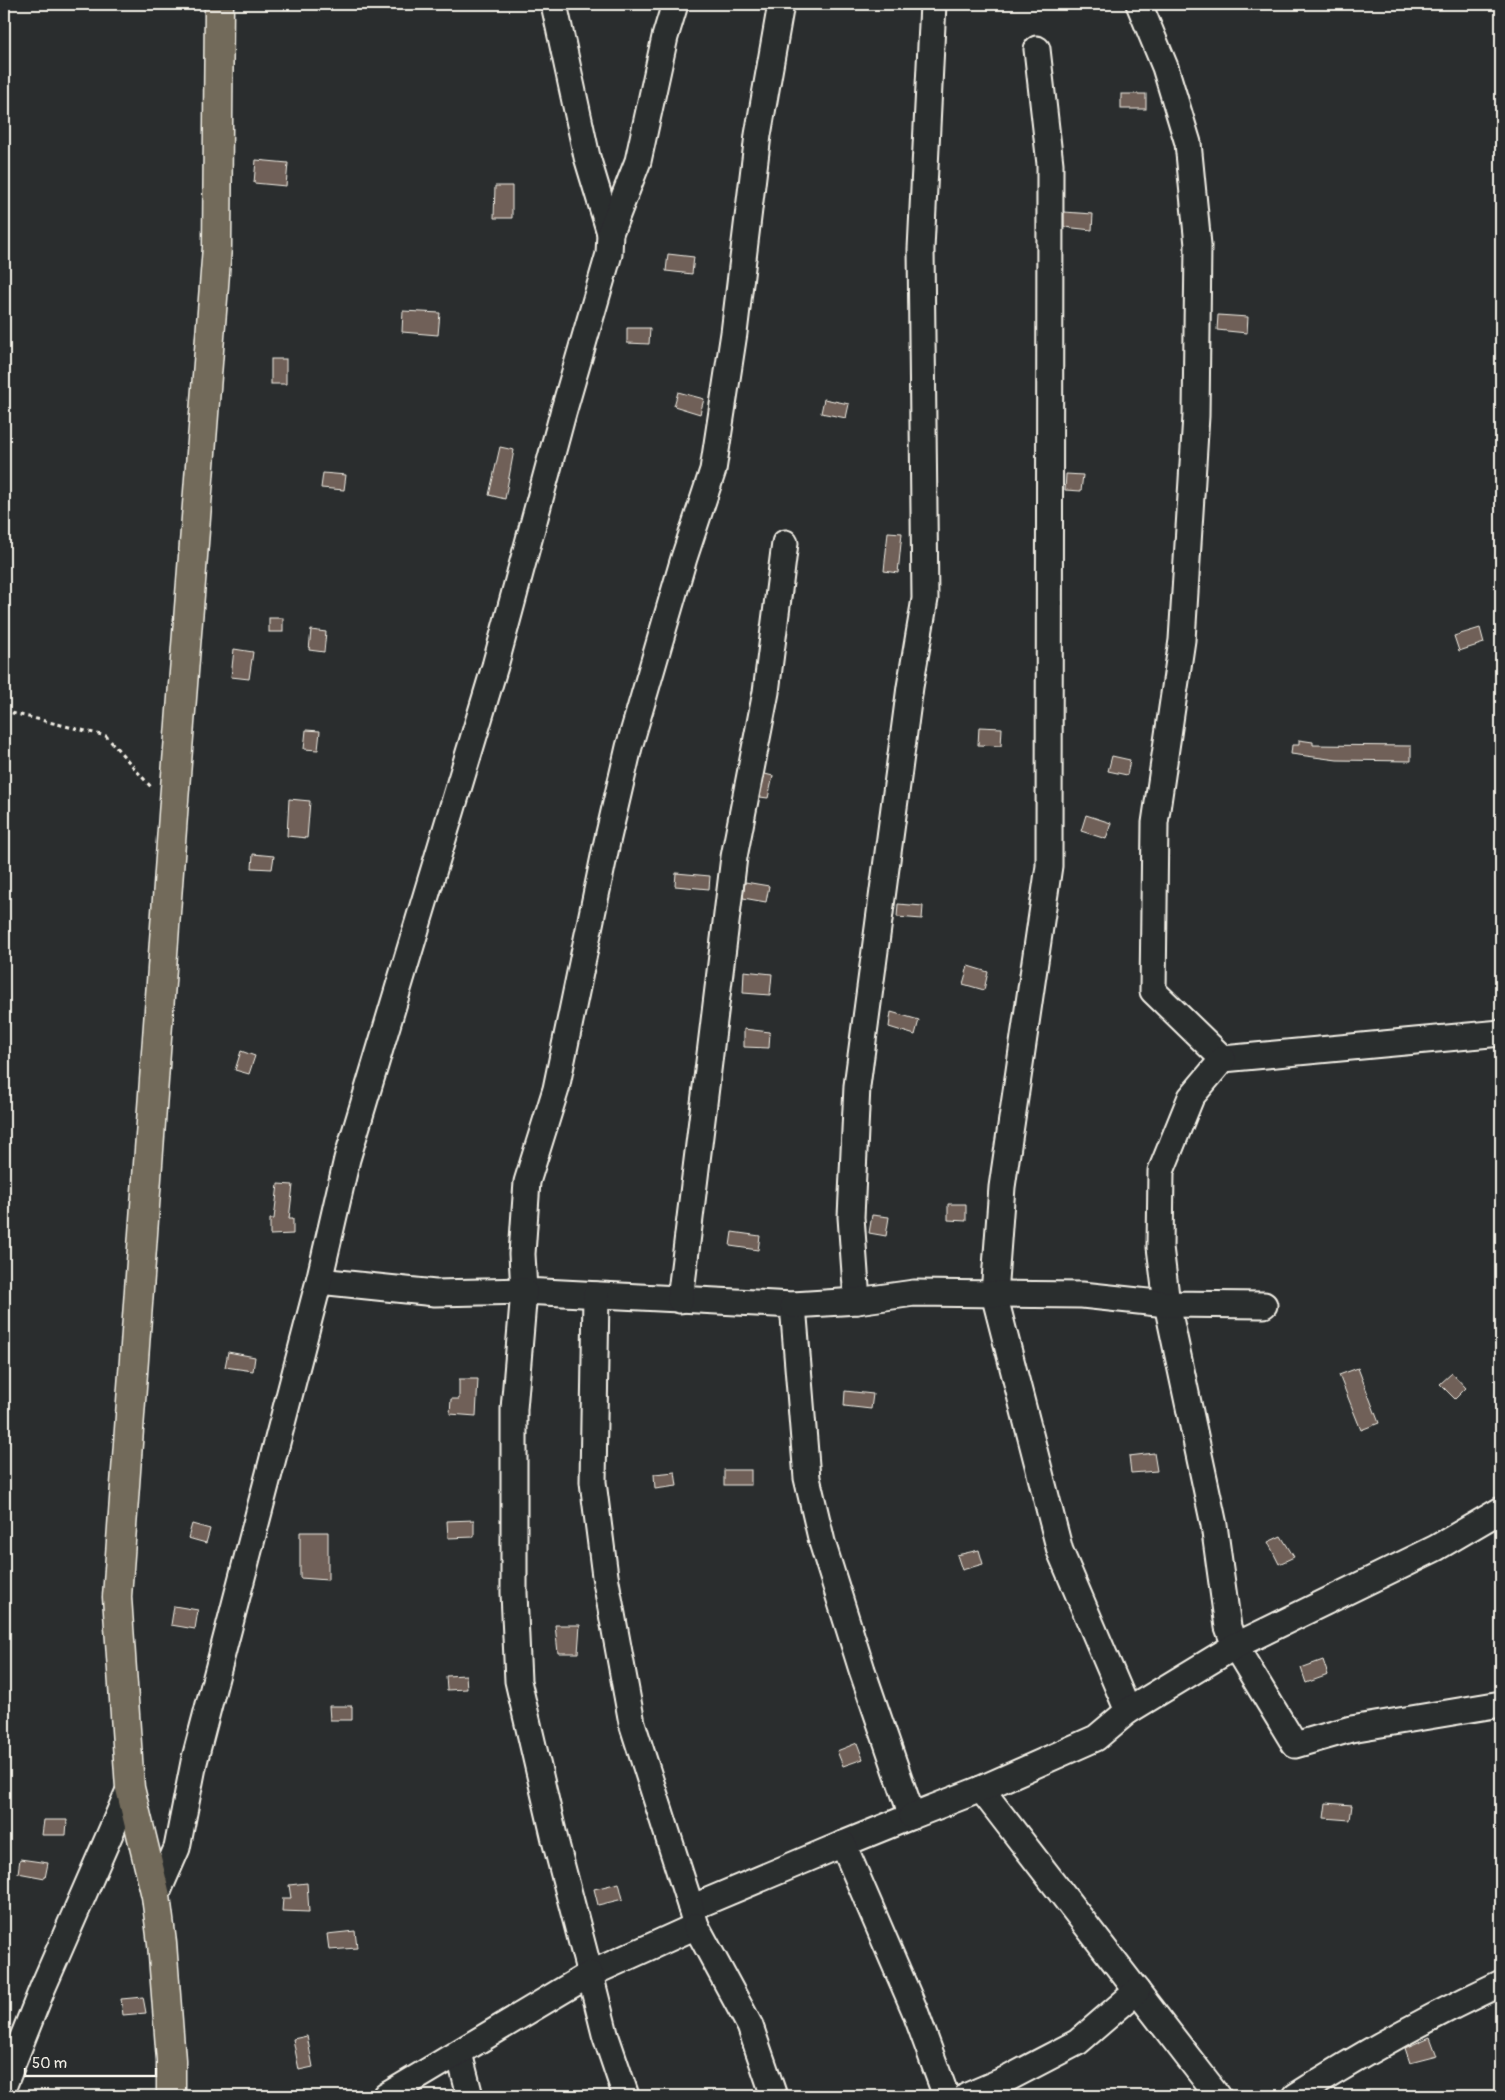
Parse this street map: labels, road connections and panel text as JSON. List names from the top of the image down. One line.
{"scale_bar":"50 m"}
